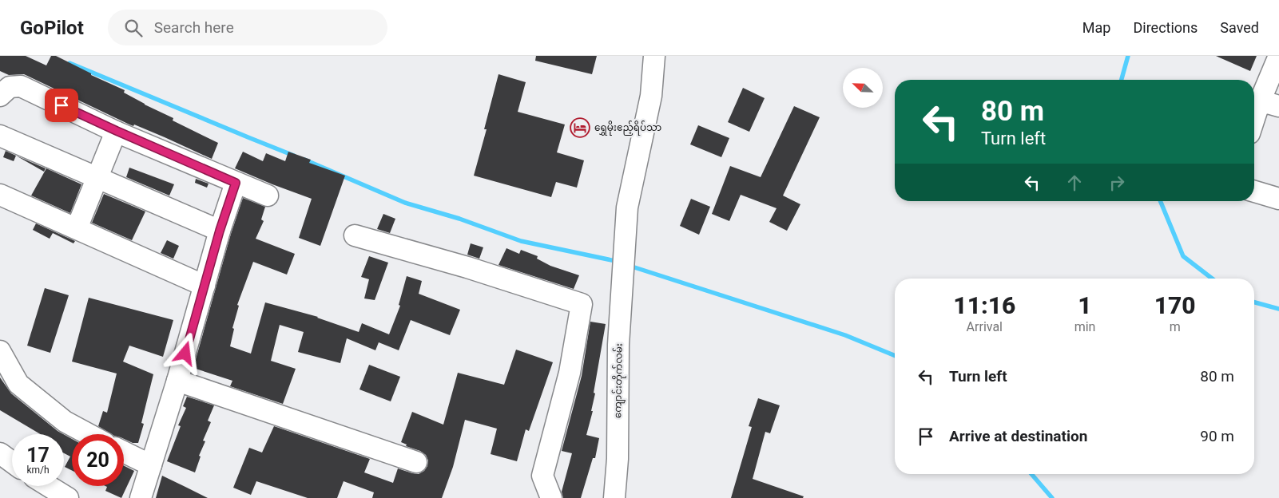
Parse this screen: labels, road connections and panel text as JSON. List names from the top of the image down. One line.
{"streets":{"street":["ကျောင်းတိုက်လမ်း"]},"places":{"hotel":["ရွှေမိုးဧည့်ရိပ်သာ"]},"north":"top left","page":{"header":"GoPilot","search":"Search here","nav":["Map","Directions","Saved"],"turn":["80 m","Turn left"],"eta":["11:16","Arrival","1","min","170","m"],"list":[{"name":"Turn left","value":"80 m"},{"name":"Arrive at destination","value":"90 m"}],"speed":"17 km/h","limit":"20"}}
